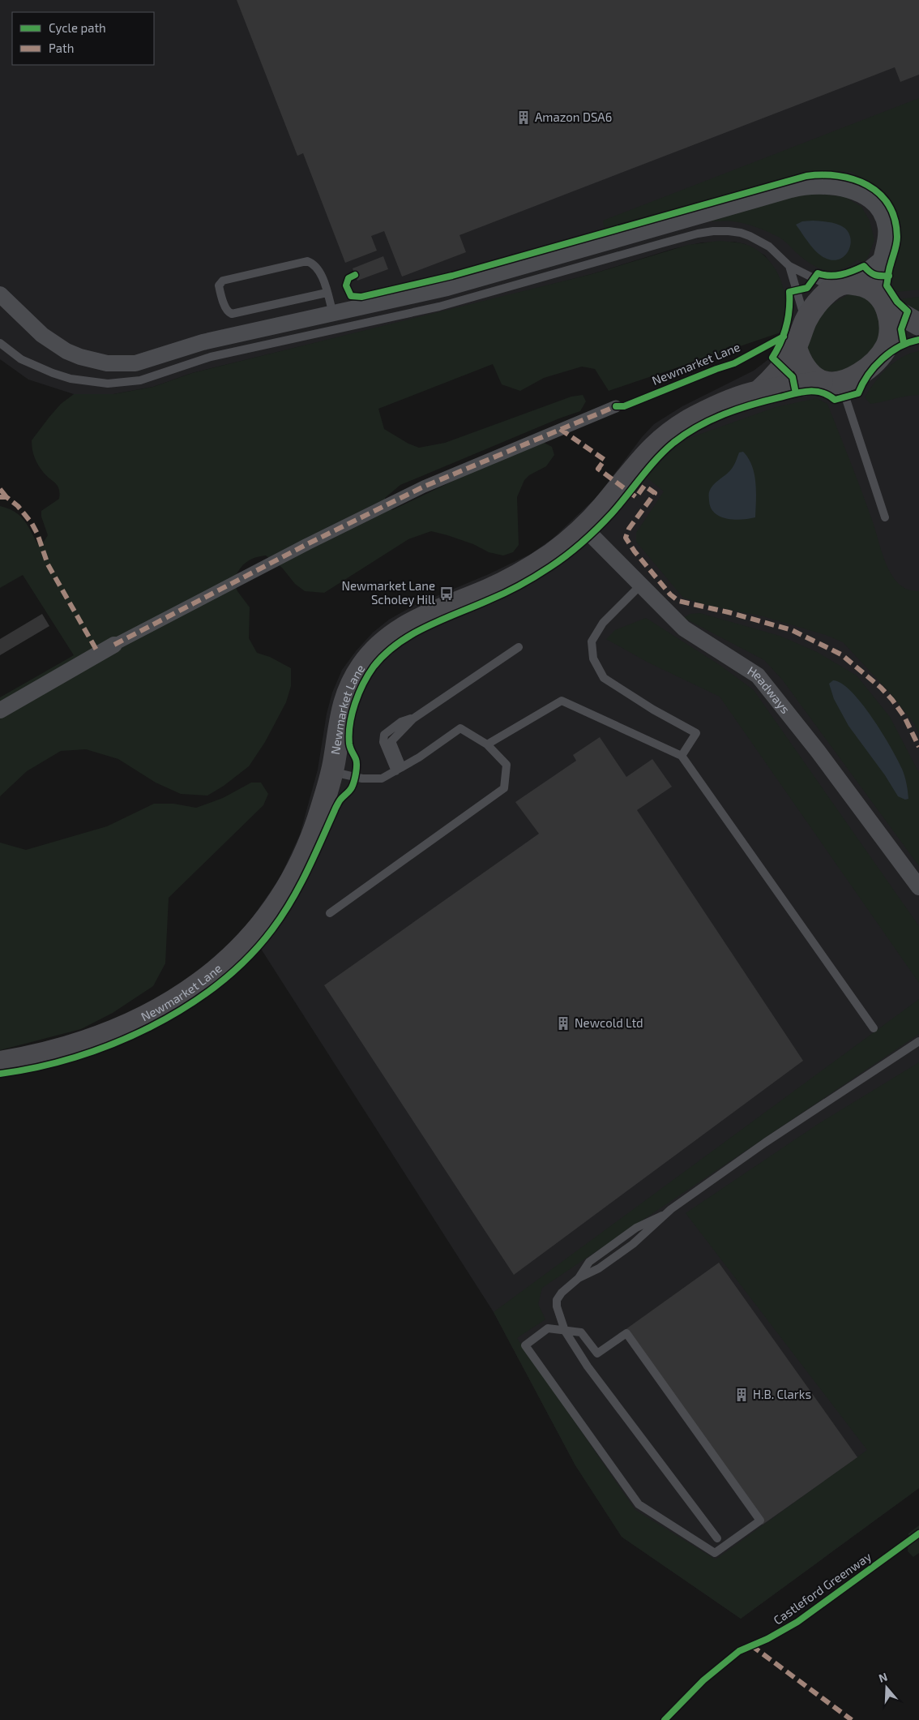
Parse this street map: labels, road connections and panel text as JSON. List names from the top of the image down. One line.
{"streets":{"main road":["Newmarket Lane"],"street":["Headways"],"cycle path":["Castleford Greenway"]},"crossings":[["Newmarket Lane","Headways"]],"places":{"building":["Amazon DSA6","Newcold Ltd","H.B. Clarks"],"bus stop":["Newmarket Lane Scholey Hill"]},"legend":["Cycle path","Path"],"north":"top"}
